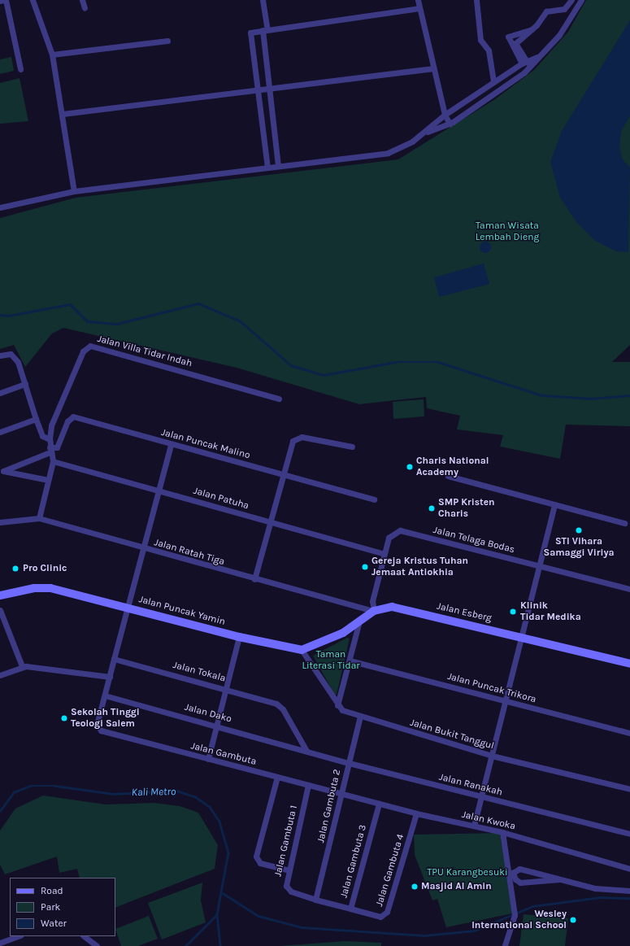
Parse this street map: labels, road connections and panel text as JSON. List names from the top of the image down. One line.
{"streets":{"main road":["Jalan Puncak Yamin","Jalan Esberg"],"street":["Jalan Villa Tidar Indah","Jalan Puncak Malino","Jalan Patuha","Jalan Telaga Bodas","Jalan Ratah Tiga","Jalan Tokala","Jalan Puncak Trikora","Jalan Dako","Jalan Bukit Tanggul","Jalan Gambuta","Jalan Ranakah","Jalan Gambuta 2","Jalan Kwoka","Jalan Gambuta 1","Jalan Gambuta 3","Jalan Gambuta 4"]},"crossings":[["Jalan Villa Tidar Indah","Jalan Puncak Malino"],["Jalan Villa Tidar Indah","Jalan Patuha"],["Jalan Puncak Malino","Jalan Puncak Yamin"],["Jalan Patuha","Jalan Telaga Bodas"],["Jalan Patuha","Jalan Puncak Yamin"],["Jalan Telaga Bodas","Jalan Ratah Tiga"],["Jalan Telaga Bodas","Jalan Esberg"],["Jalan Ratah Tiga","Jalan Puncak Yamin"],["Jalan Ratah Tiga","Jalan Esberg"],["Jalan Puncak Yamin","Jalan Esberg"],["Jalan Puncak Yamin","Jalan Bukit Tanggul"],["Jalan Esberg","Jalan Bukit Tanggul"],["Jalan Tokala","Jalan Dako"],["Jalan Tokala","Jalan Ranakah"],["Jalan Dako","Jalan Gambuta"],["Jalan Dako","Jalan Ranakah"],["Jalan Bukit Tanggul","Jalan Gambuta 2"],["Jalan Gambuta","Jalan Gambuta 2"],["Jalan Gambuta","Jalan Kwoka"],["Jalan Gambuta","Jalan Gambuta 1"],["Jalan Ranakah","Jalan Gambuta 2"],["Jalan Gambuta 2","Jalan Kwoka"],["Jalan Gambuta 2","Jalan Gambuta 1"],["Jalan Gambuta 2","Jalan Gambuta 3"],["Jalan Kwoka","Jalan Gambuta 3"],["Jalan Kwoka","Jalan Gambuta 4"],["Jalan Gambuta 1","Jalan Gambuta 3"],["Jalan Gambuta 3","Jalan Gambuta 4"]],"water":["Kali Metro"],"parks":["Taman Wisata Lembah Dieng","Taman Literasi Tidar","TPU Karangbesuki"],"places":["Charis National Academy","SMP Kristen Charis","STI Vihara Samaggi Viriya","Gereja Kristus Tuhan Jemaat Antiokhia","Pro Clinic","Klinik Tidar Medika","Sekolah Tinggi Teologi Salem","Masjid Al Amin","Wesley International School"],"legend":["Road","Park","Water"]}
